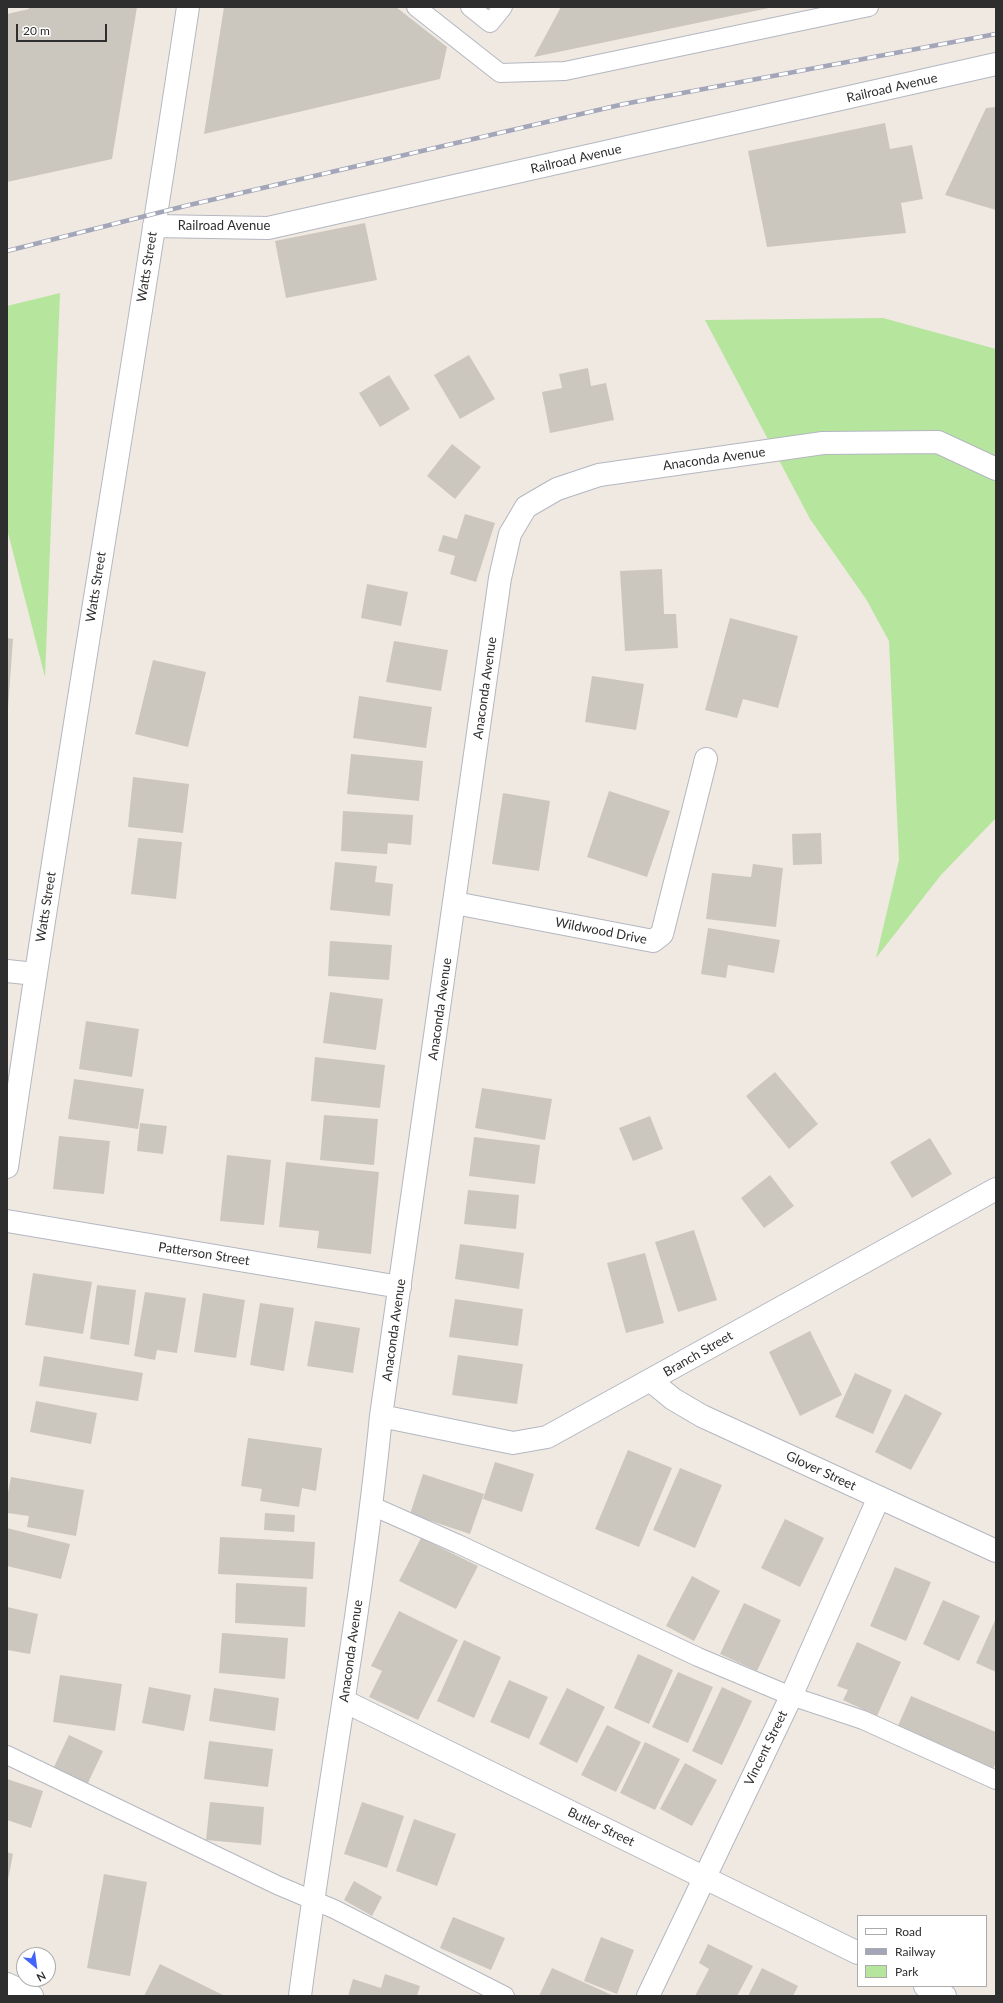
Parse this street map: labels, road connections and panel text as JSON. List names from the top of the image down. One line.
{"streets":{"street":["Railroad Avenue","Watts Street","Anaconda Avenue","Wildwood Drive","Patterson Street","Branch Street","Glover Street","Vincent Street","Butler Street"]},"crossings":[["Railroad Avenue","Watts Street"],["Anaconda Avenue","Wildwood Drive"],["Anaconda Avenue","Patterson Street"],["Anaconda Avenue","Branch Street"],["Anaconda Avenue","Butler Street"],["Branch Street","Glover Street"],["Glover Street","Vincent Street"],["Vincent Street","Butler Street"]],"legend":["Road","Railway","Park"],"scale_bar":"20 m","north":"bottom right"}
